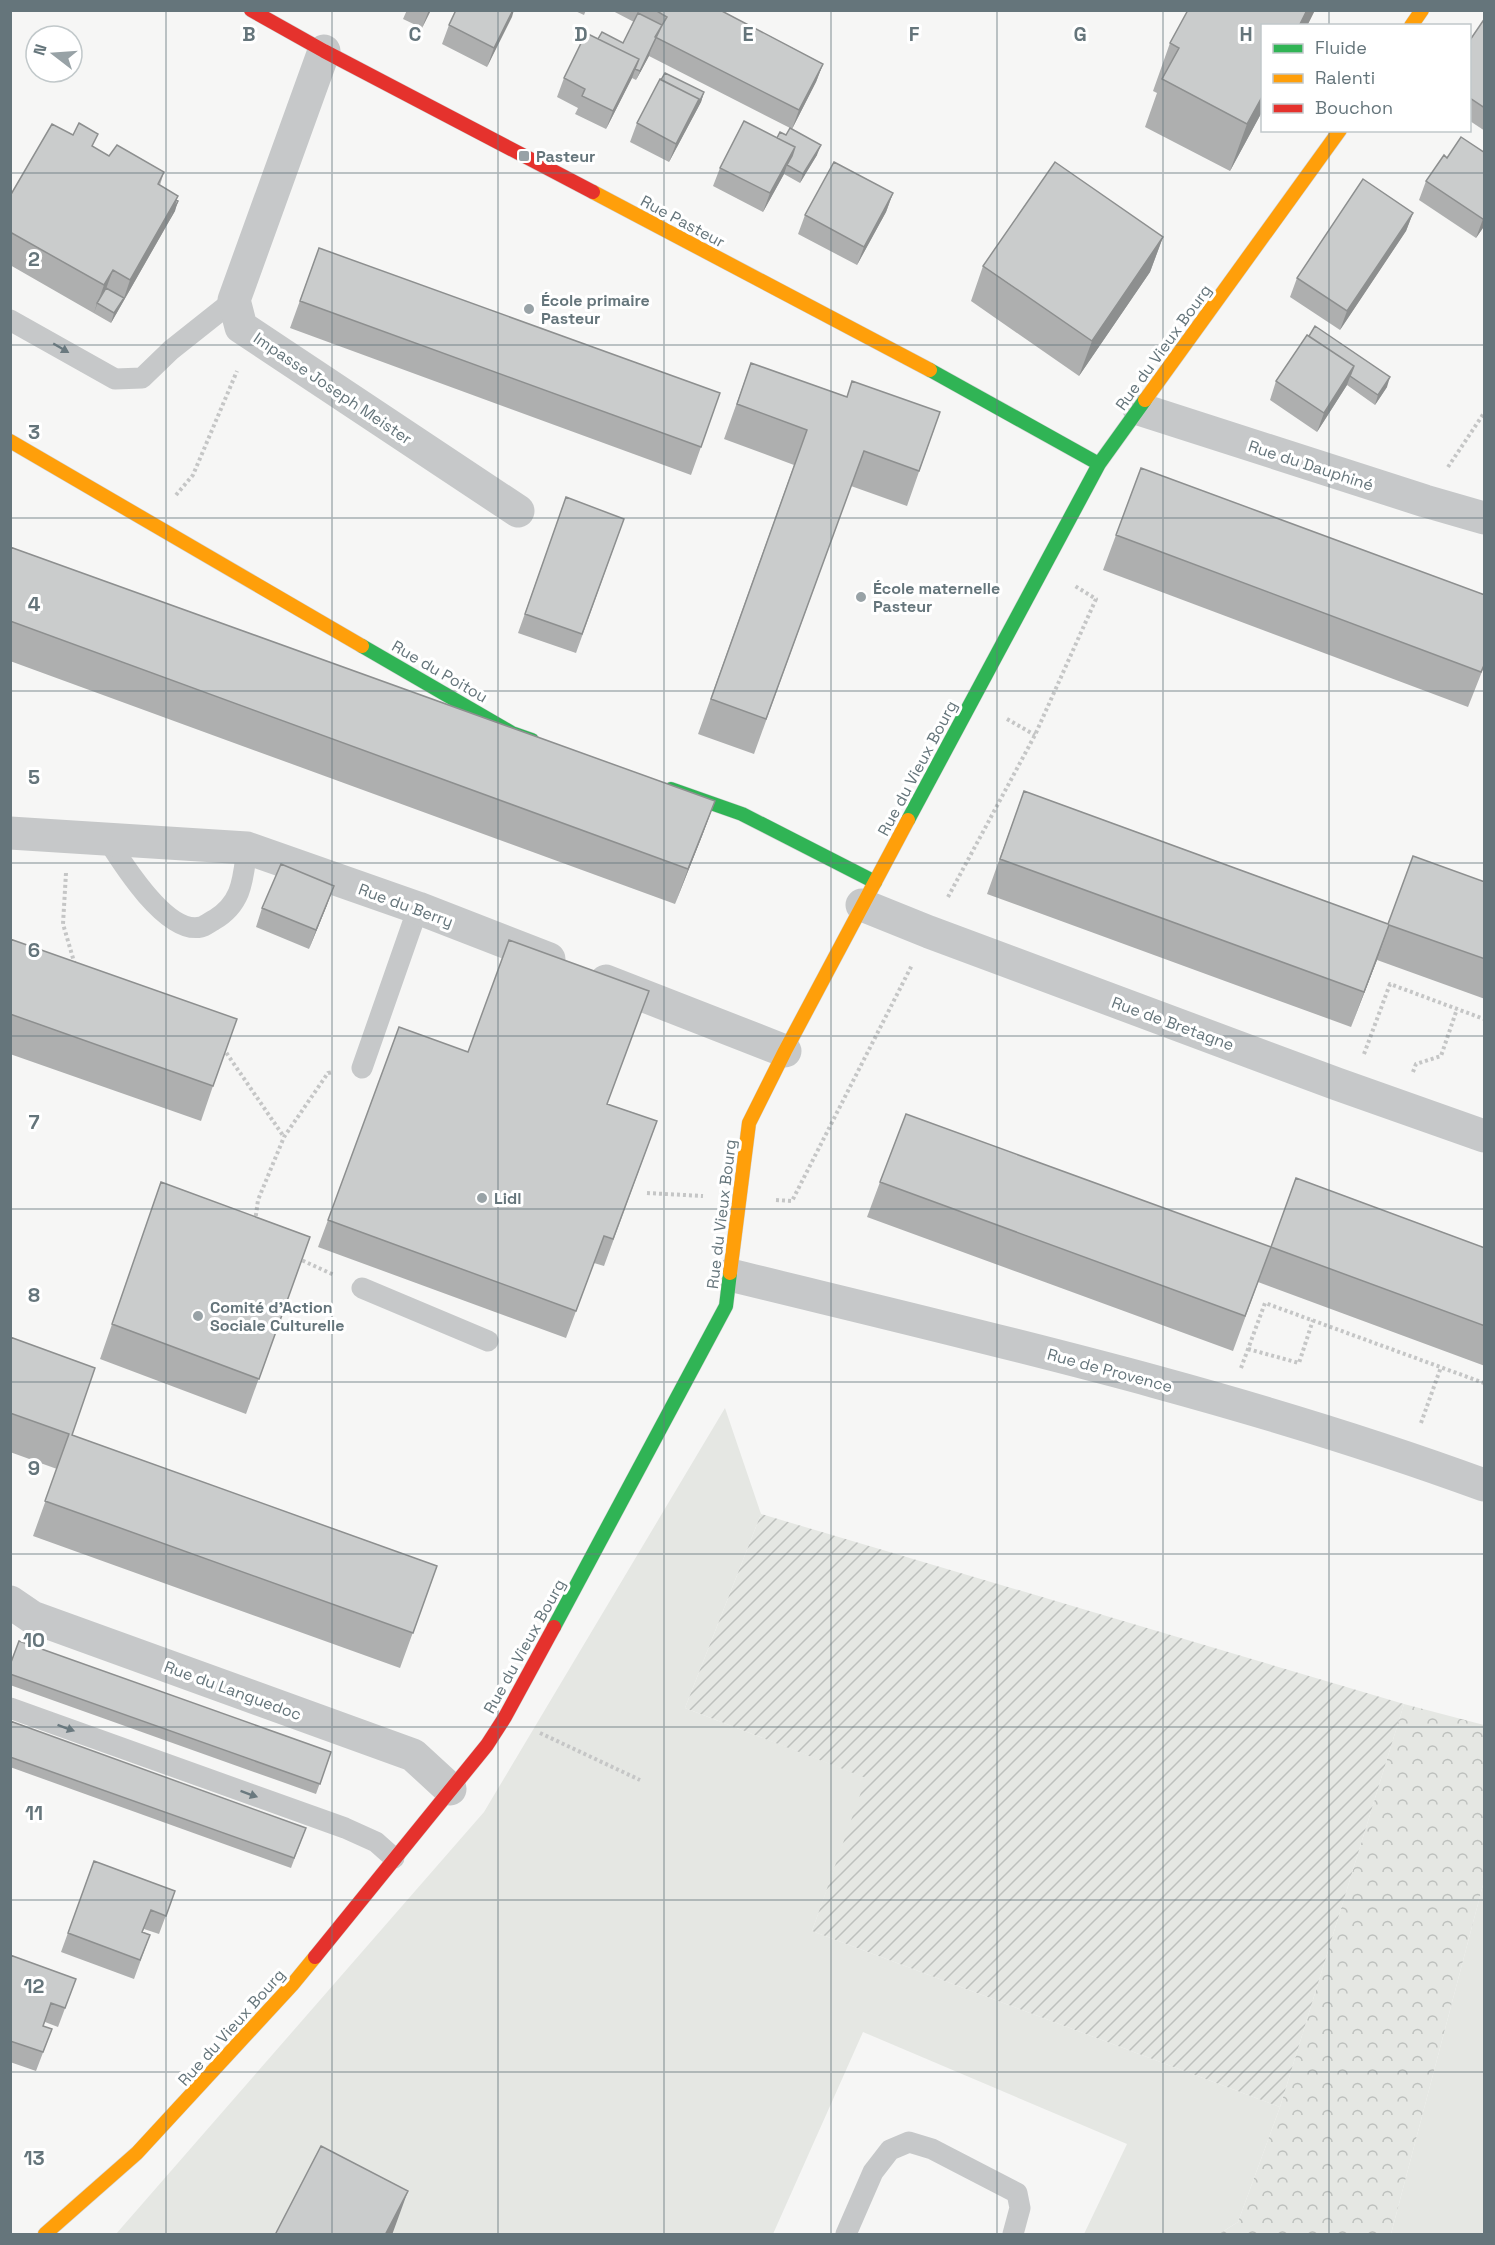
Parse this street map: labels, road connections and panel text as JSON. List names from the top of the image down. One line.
{"streets":{"street":["Rue Pasteur","Rue du Vieux Bourg","Impasse Joseph Meister","Rue du Dauphiné","Rue du Poitou","Rue du Berry","Rue de Bretagne","Rue de Provence","Rue du Languedoc"]},"crossings":[["Rue Pasteur","Rue du Vieux Bourg"],["Rue du Vieux Bourg","Rue du Dauphiné"],["Rue du Vieux Bourg","Rue du Berry"],["Rue du Vieux Bourg","Rue de Bretagne"],["Rue du Vieux Bourg","Rue de Provence"],["Rue du Vieux Bourg","Rue du Languedoc"]],"places":{"transit":["Pasteur"],"other":["École primaire Pasteur","École maternelle Pasteur","Lidl","Comité d’Action Sociale Culturelle"]},"legend":["Fluide","Ralenti","Bouchon"],"north":"left","grid":{"columns":["B","C","D","E","F","G","H"],"rows":["2","3","4","5","6","7","8","9","10","11","12","13"]}}
